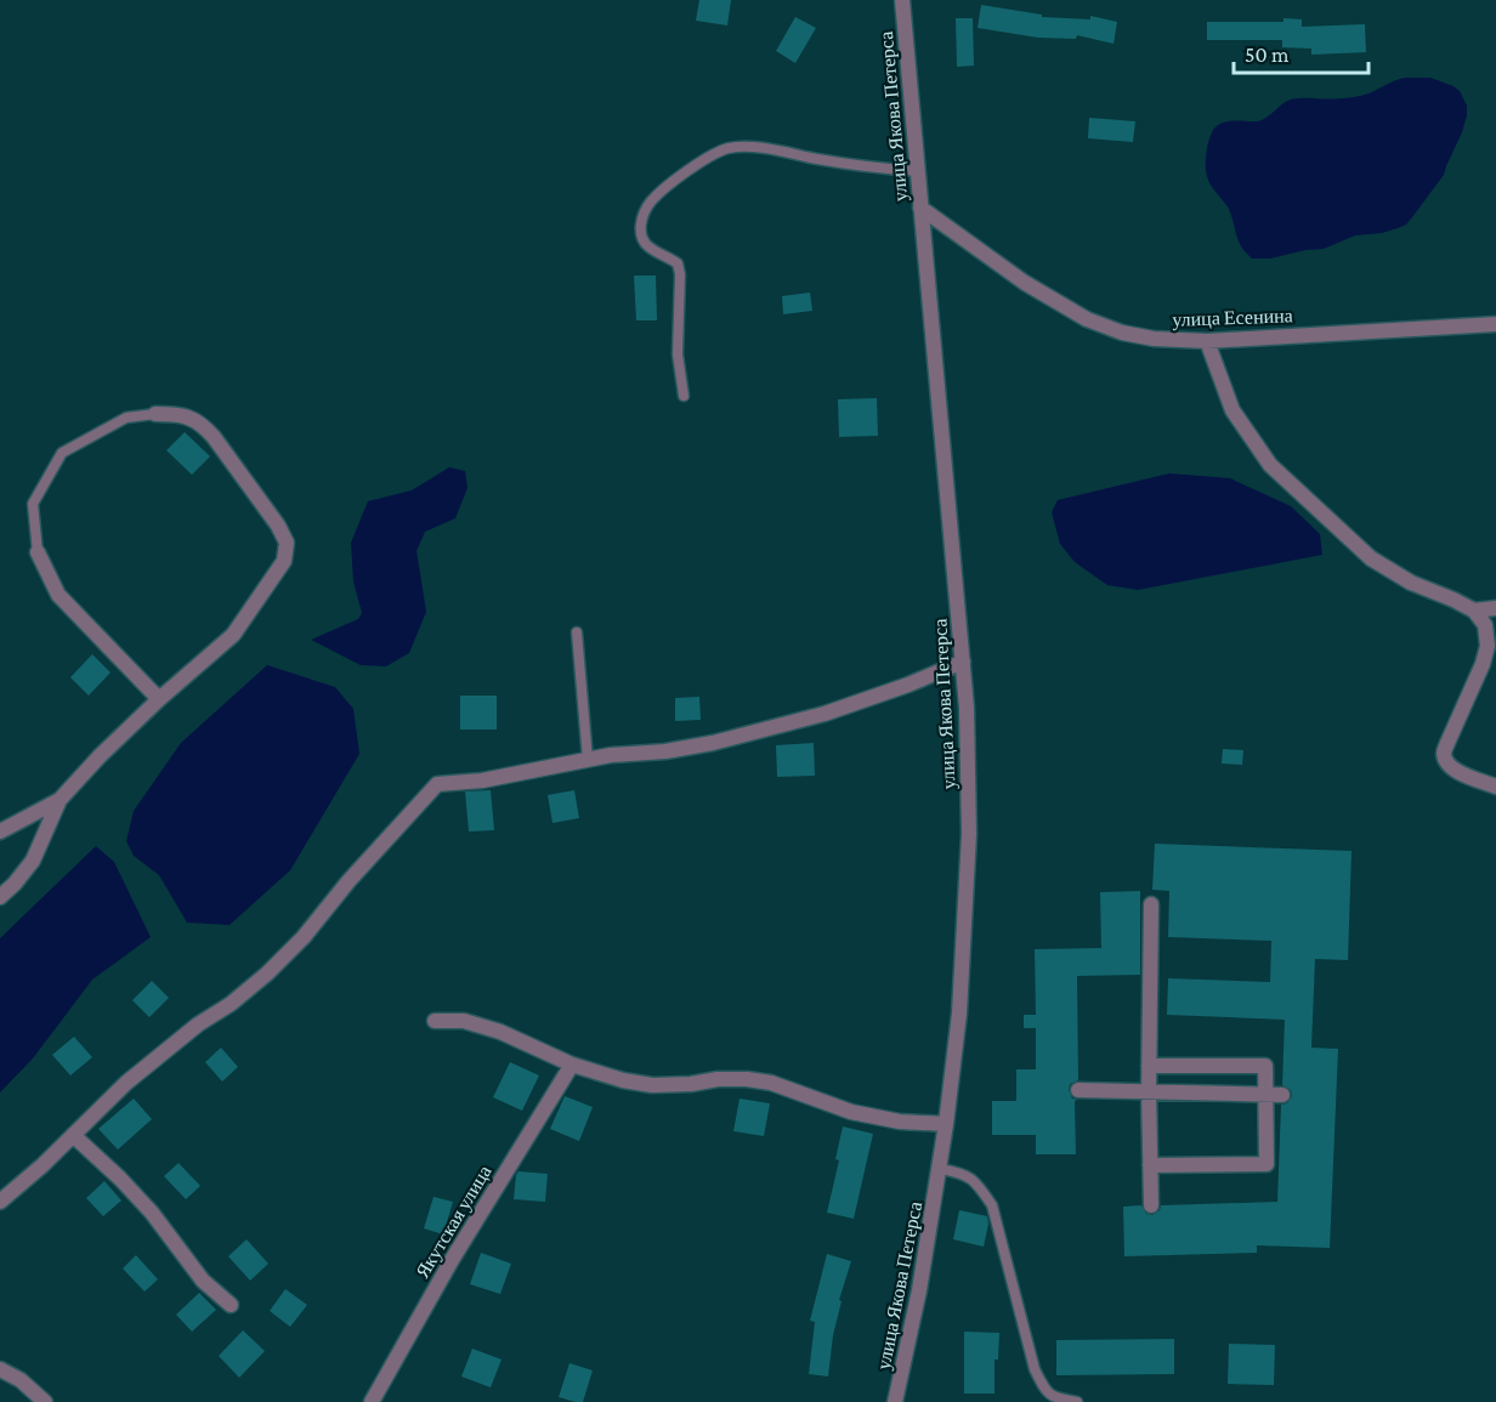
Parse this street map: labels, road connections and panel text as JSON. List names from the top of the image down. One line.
{"streets":{"street":["улица Якова Петерса","улица Есенина","Якутская улица"]},"crossings":[["улица Якова Петерса","улица Есенина"]],"scale_bar":"50 m"}
